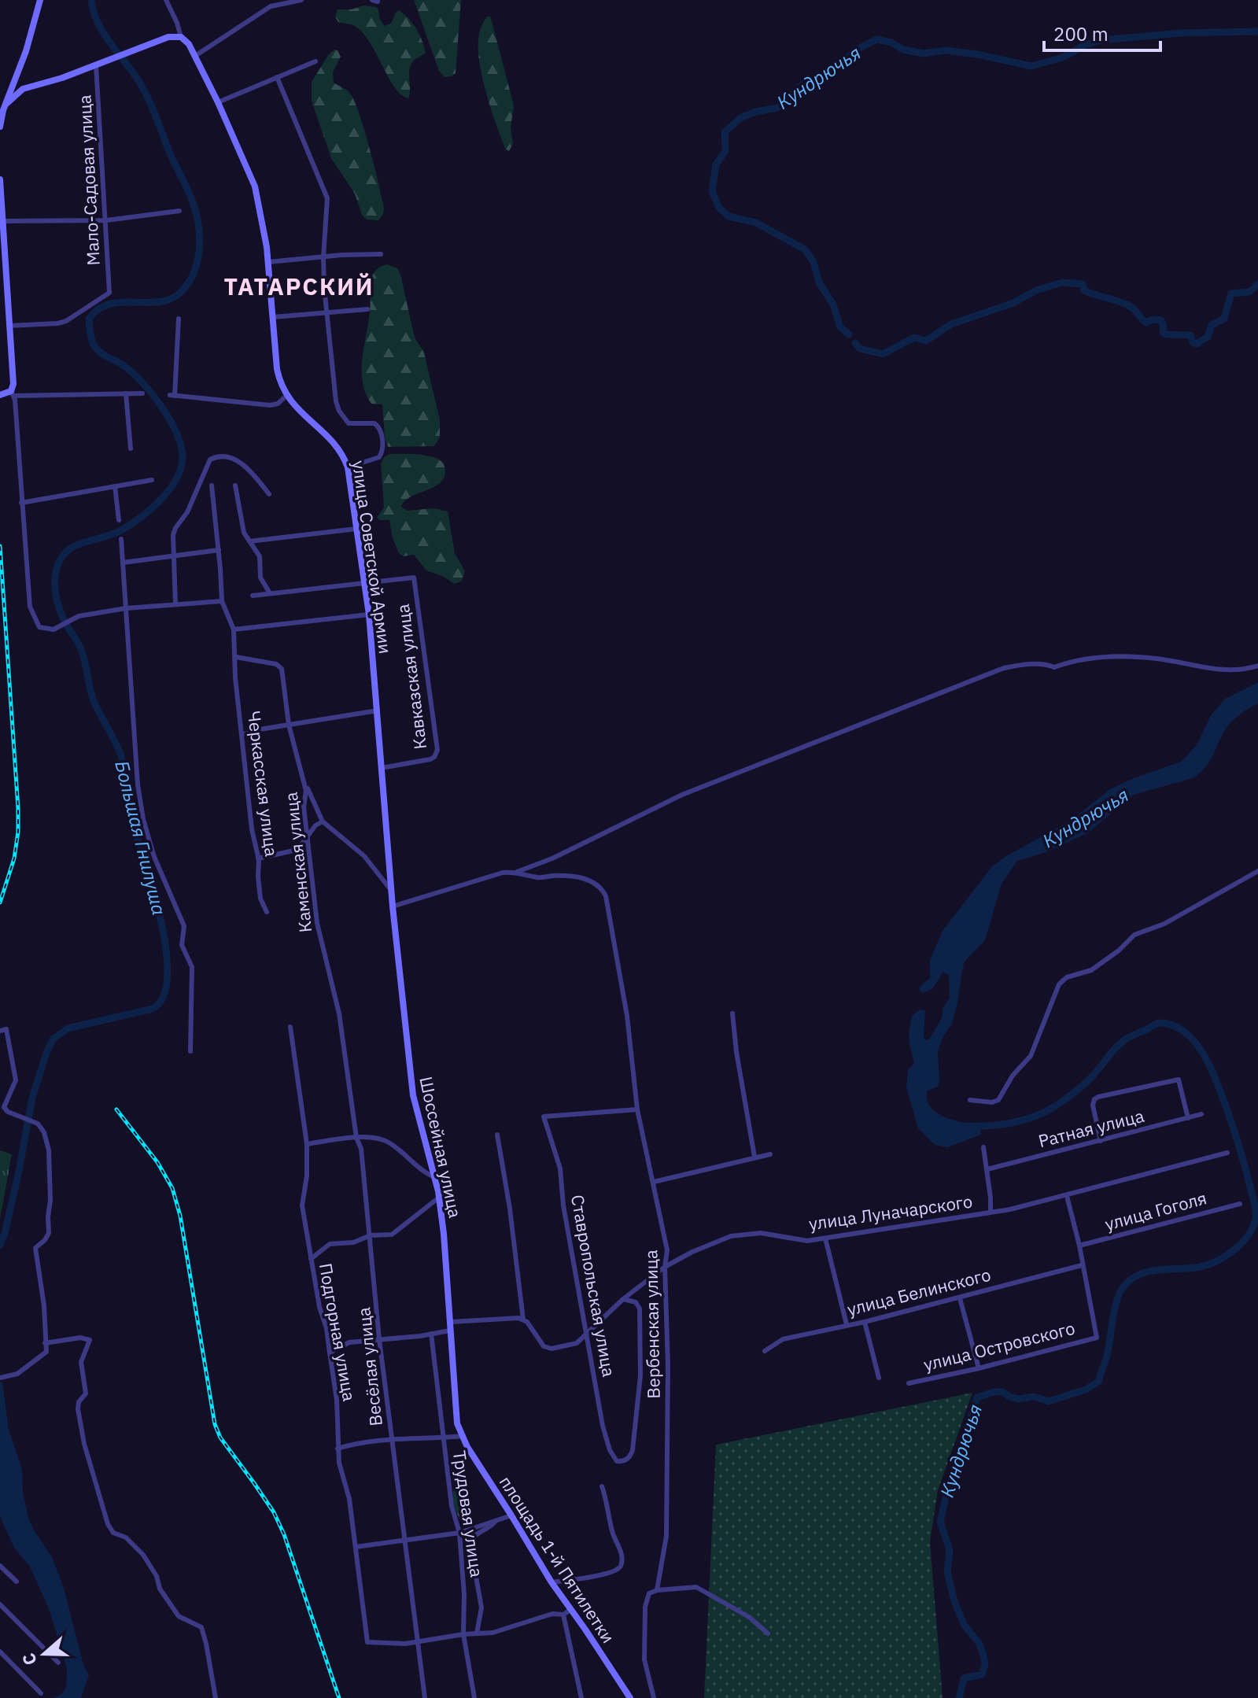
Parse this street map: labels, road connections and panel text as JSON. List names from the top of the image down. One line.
{"streets":{"main road":["улица Советской Армии","Шоссейная улица","площадь 1-й Пятилетки"],"street":["Мало-Садовая улица","Кавказская улица","Черкасская улица","Каменская улица","Ратная улица","улица Гоголя","улица Луначарского","Ставропольская улица","улица Белинского","Вербенская улица","Подгорная улица","улица Островского","Весёлая улица","Трудовая улица"]},"crossings":[["улица Советской Армии","Кавказская улица"],["улица Советской Армии","Шоссейная улица"],["Черкасская улица","Каменская улица"],["Каменская улица","Весёлая улица"],["Шоссейная улица","площадь 1-й Пятилетки"],["улица Луначарского","Ставропольская улица"],["улица Луначарского","Вербенская улица"],["Ставропольская улица","Вербенская улица"],["улица Белинского","улица Островского"],["Подгорная улица","Весёлая улица"]],"districts":["ТАТАРСКИЙ"],"water":["Кундрючья","Большая Гнилуша"],"scale_bar":"200 m","north":"left"}
